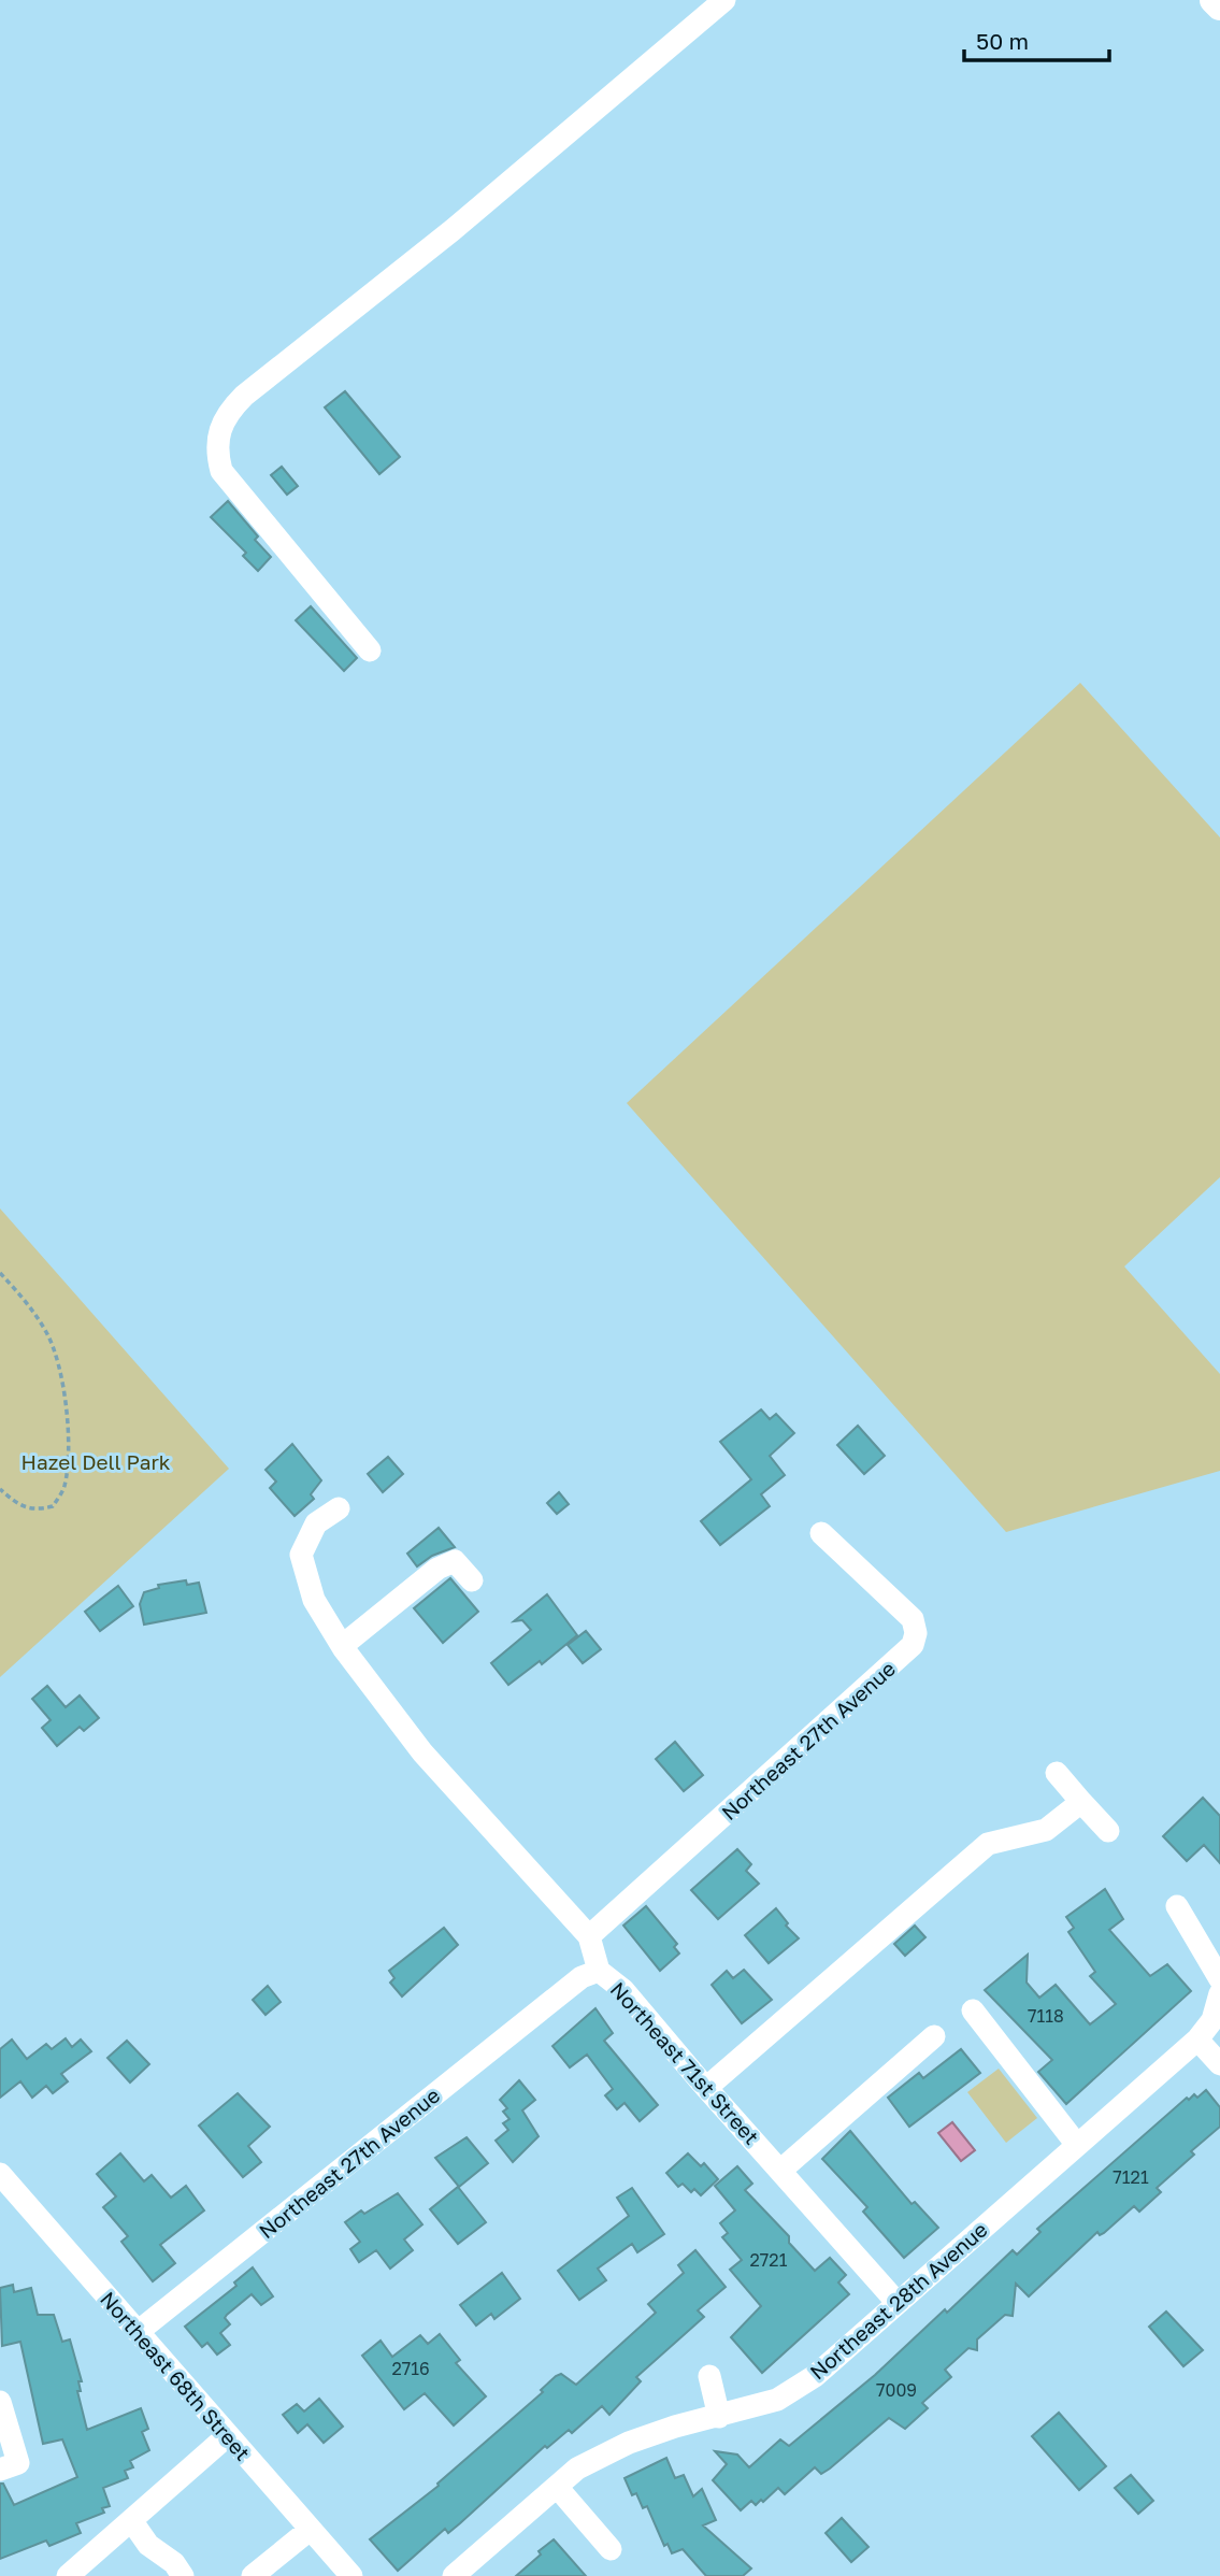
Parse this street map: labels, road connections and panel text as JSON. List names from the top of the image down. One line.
{"streets":{"street":["Northeast 27th Avenue","Northeast 71st Street","Northeast 28th Avenue","Northeast 68th Street"]},"crossings":[["Northeast 27th Avenue","Northeast 71st Street"],["Northeast 27th Avenue","Northeast 68th Street"],["Northeast 71st Street","Northeast 28th Avenue"]],"parks":["Hazel Dell Park"],"house_numbers":["7118","7121","2721","2716","7009"],"scale_bar":"50 m"}
